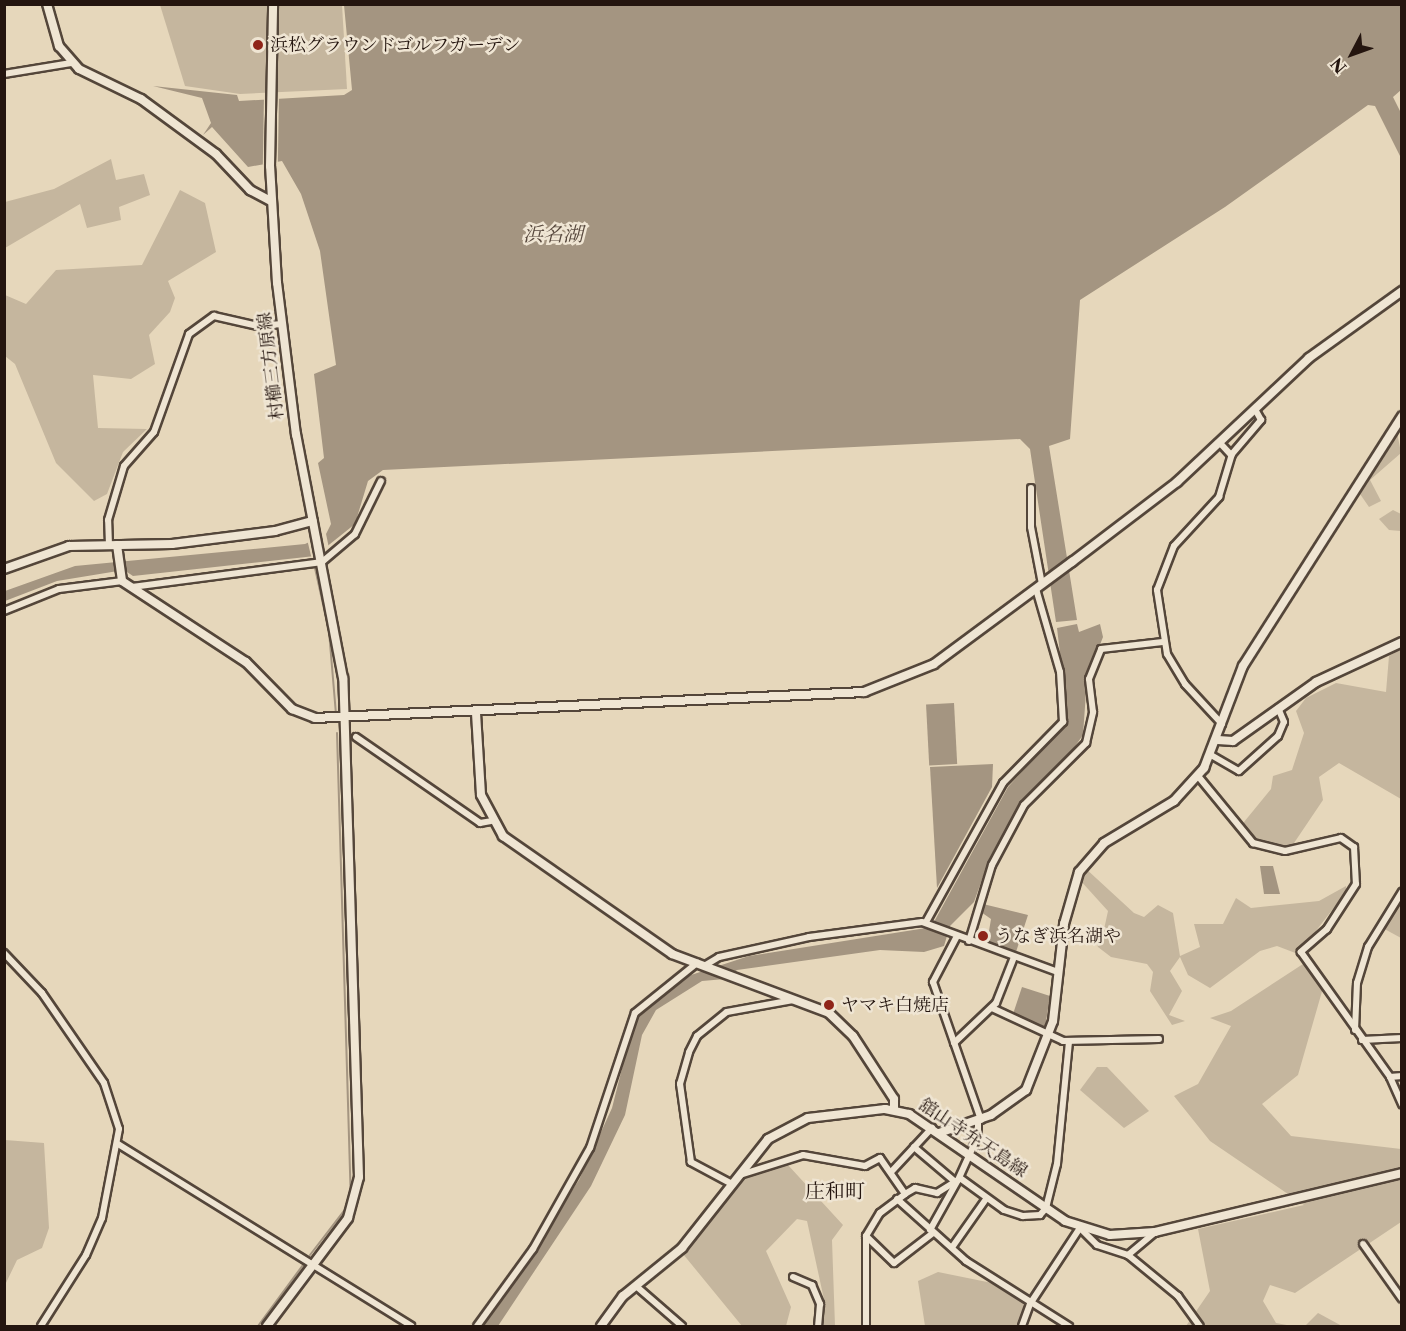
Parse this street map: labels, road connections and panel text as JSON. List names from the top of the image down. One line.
{"streets":{"street":["村櫛三方原線","舘山寺弁天島線"]},"districts":["庄和町"],"water":["浜名湖"],"places":["浜松グラウンドゴルフガーデン","うなぎ浜名湖や","ヤマキ白焼店"],"north":"bottom left"}
